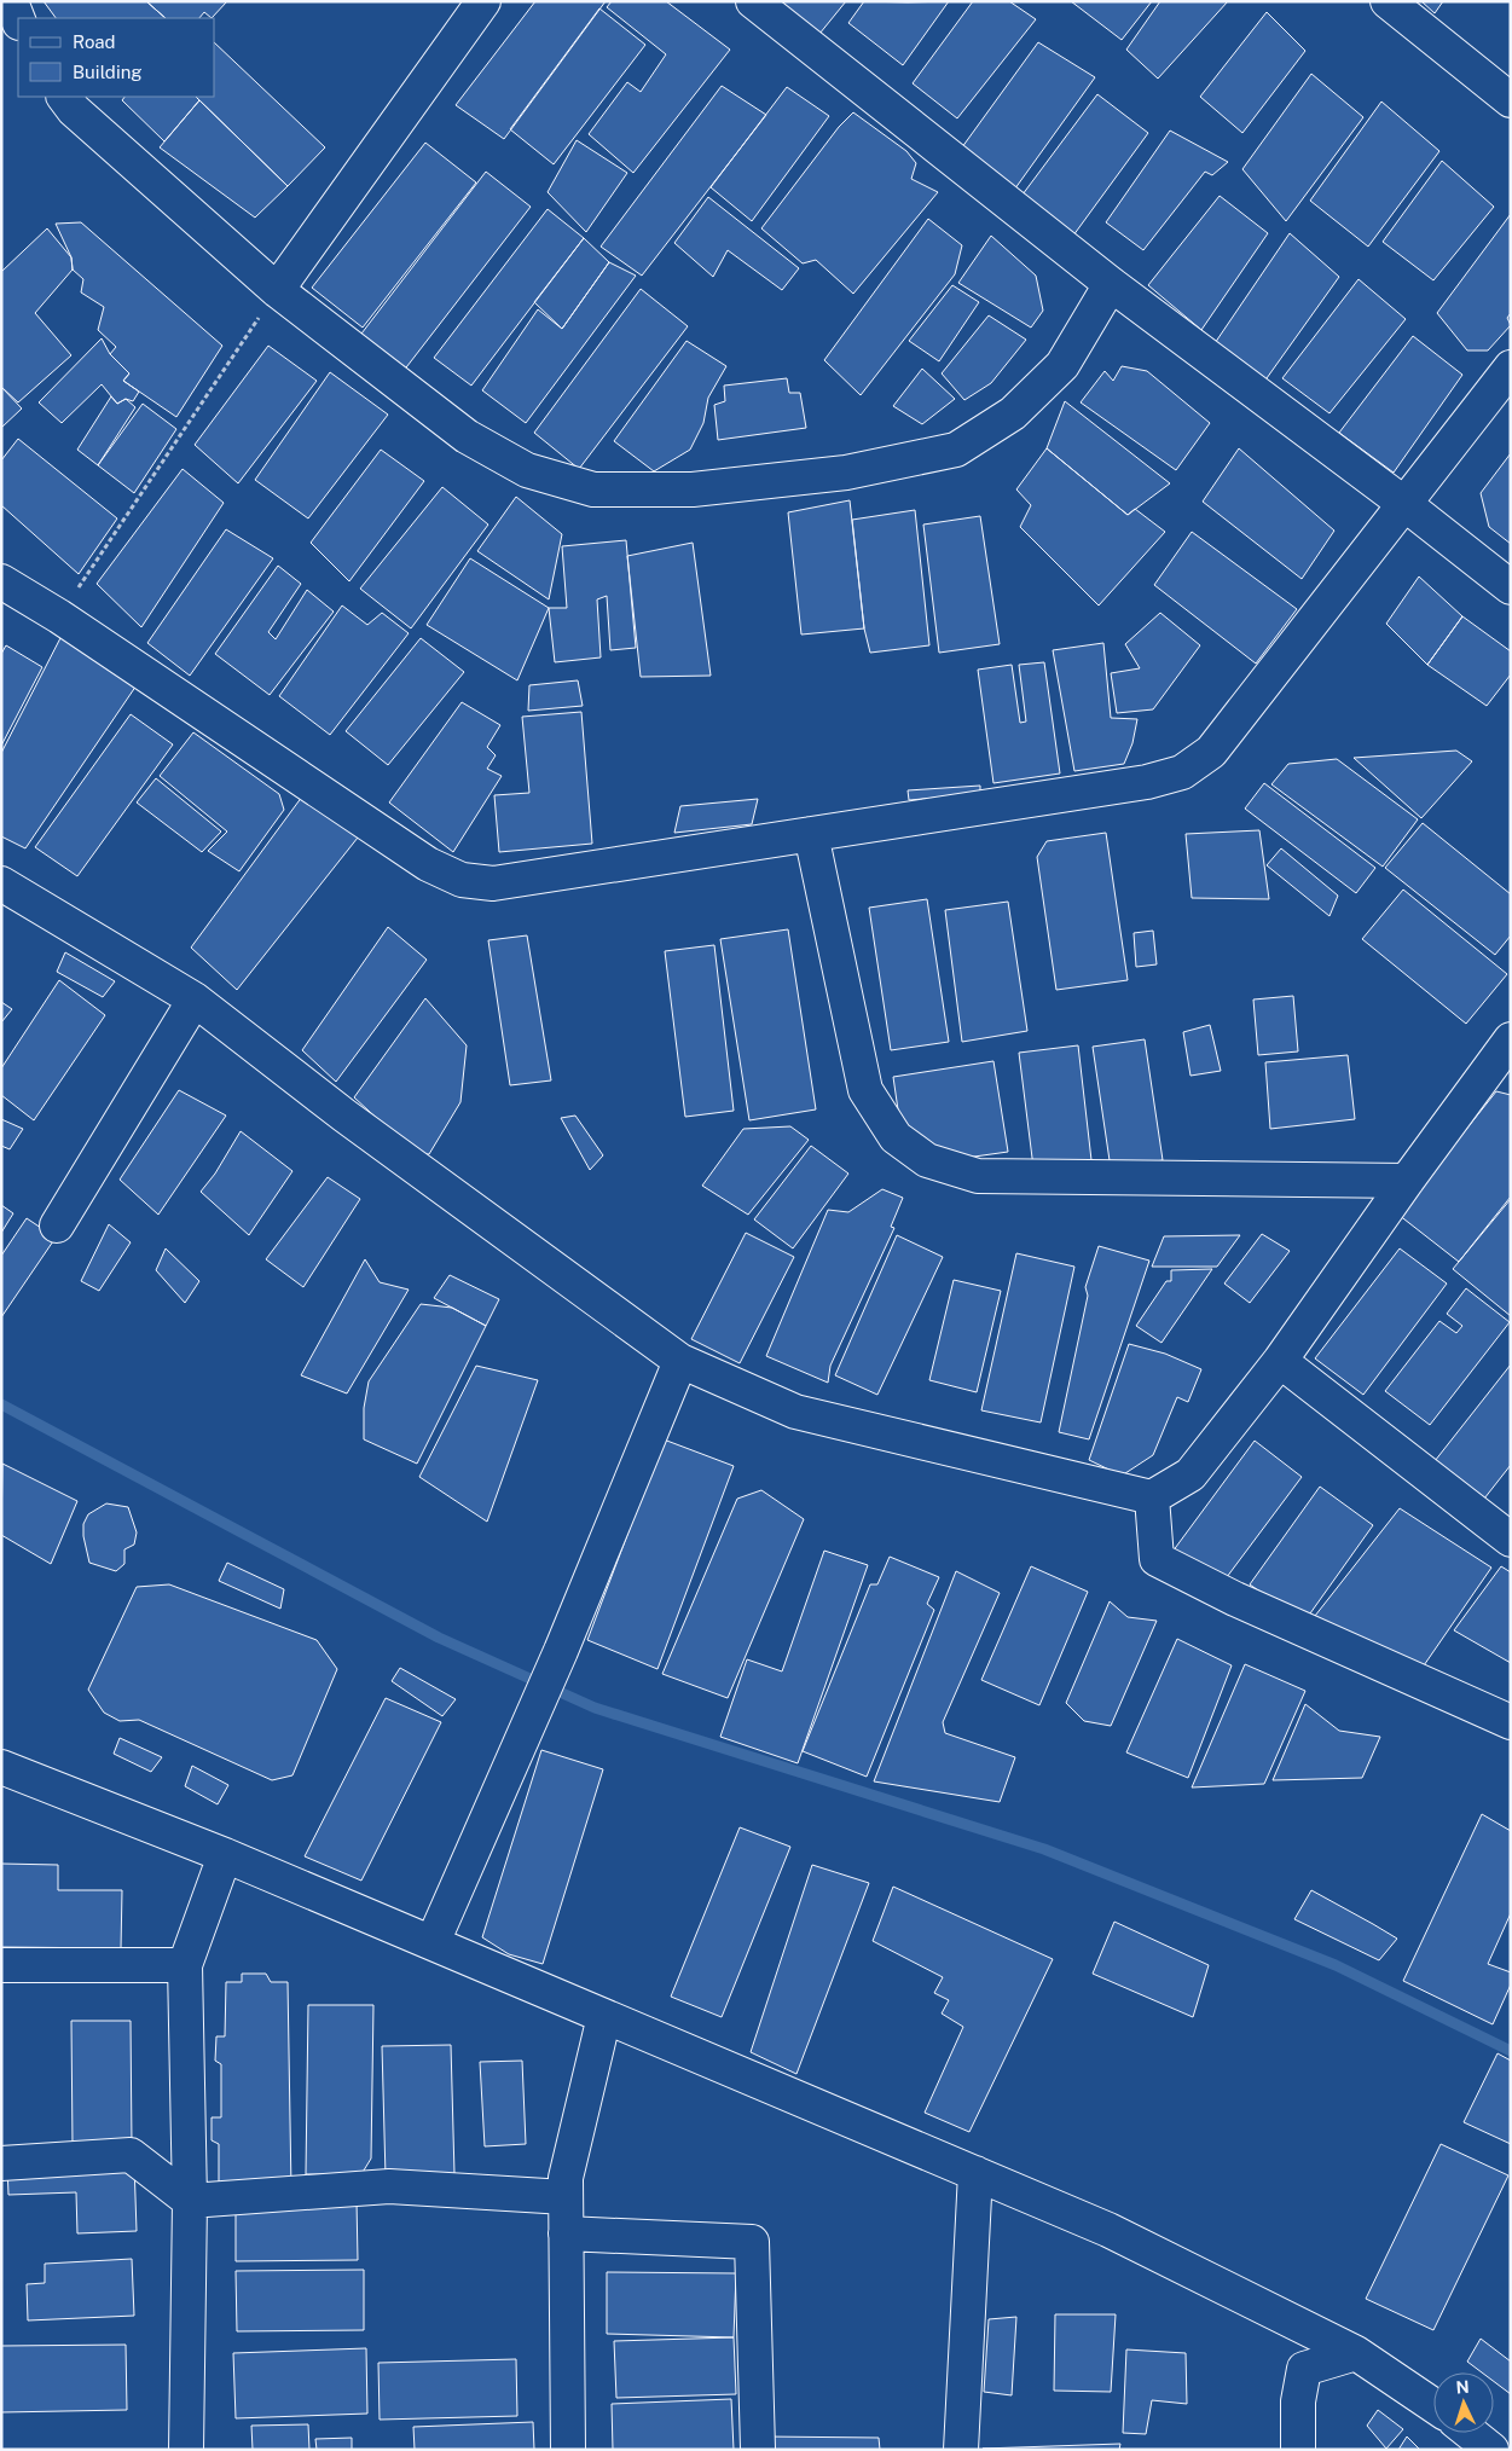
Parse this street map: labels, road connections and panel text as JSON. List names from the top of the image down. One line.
{"legend":["Road","Building"],"north":"top"}
